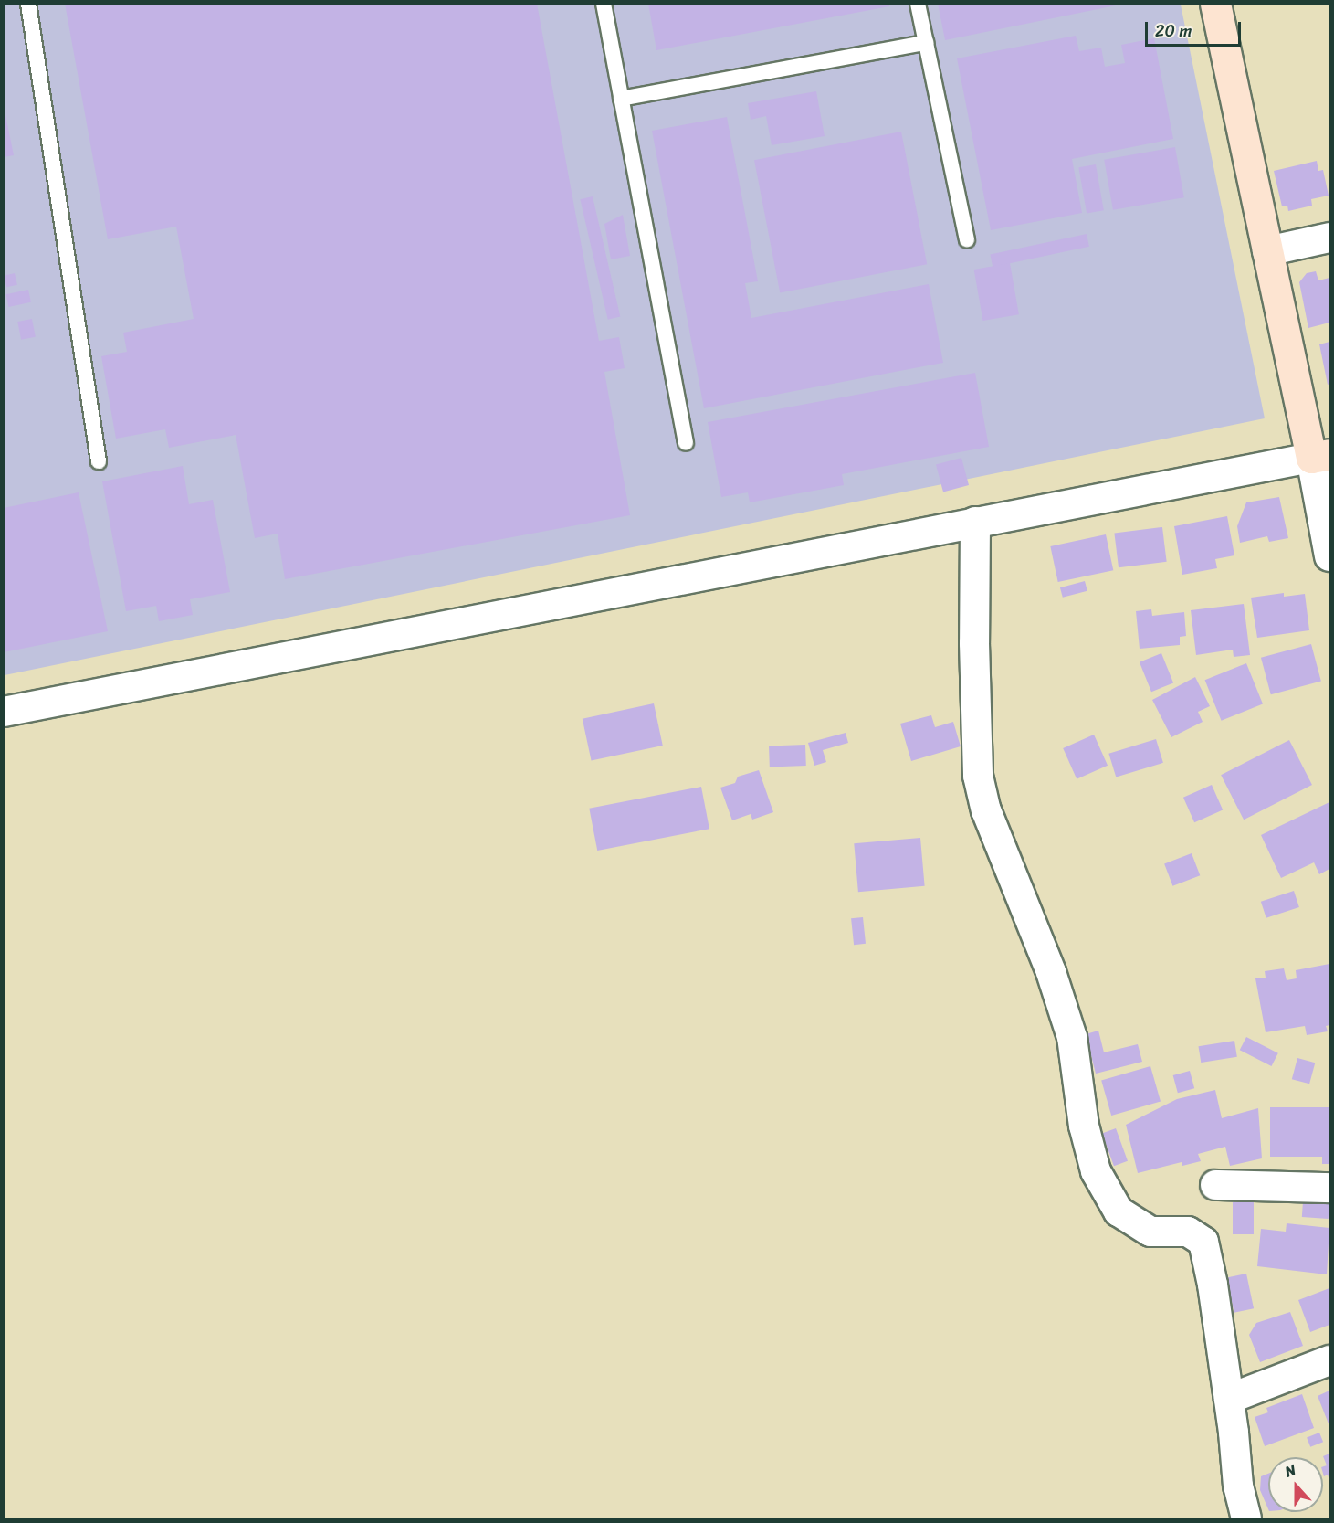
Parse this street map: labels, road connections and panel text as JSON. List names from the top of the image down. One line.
{"scale_bar":"20 m","north":"top"}
